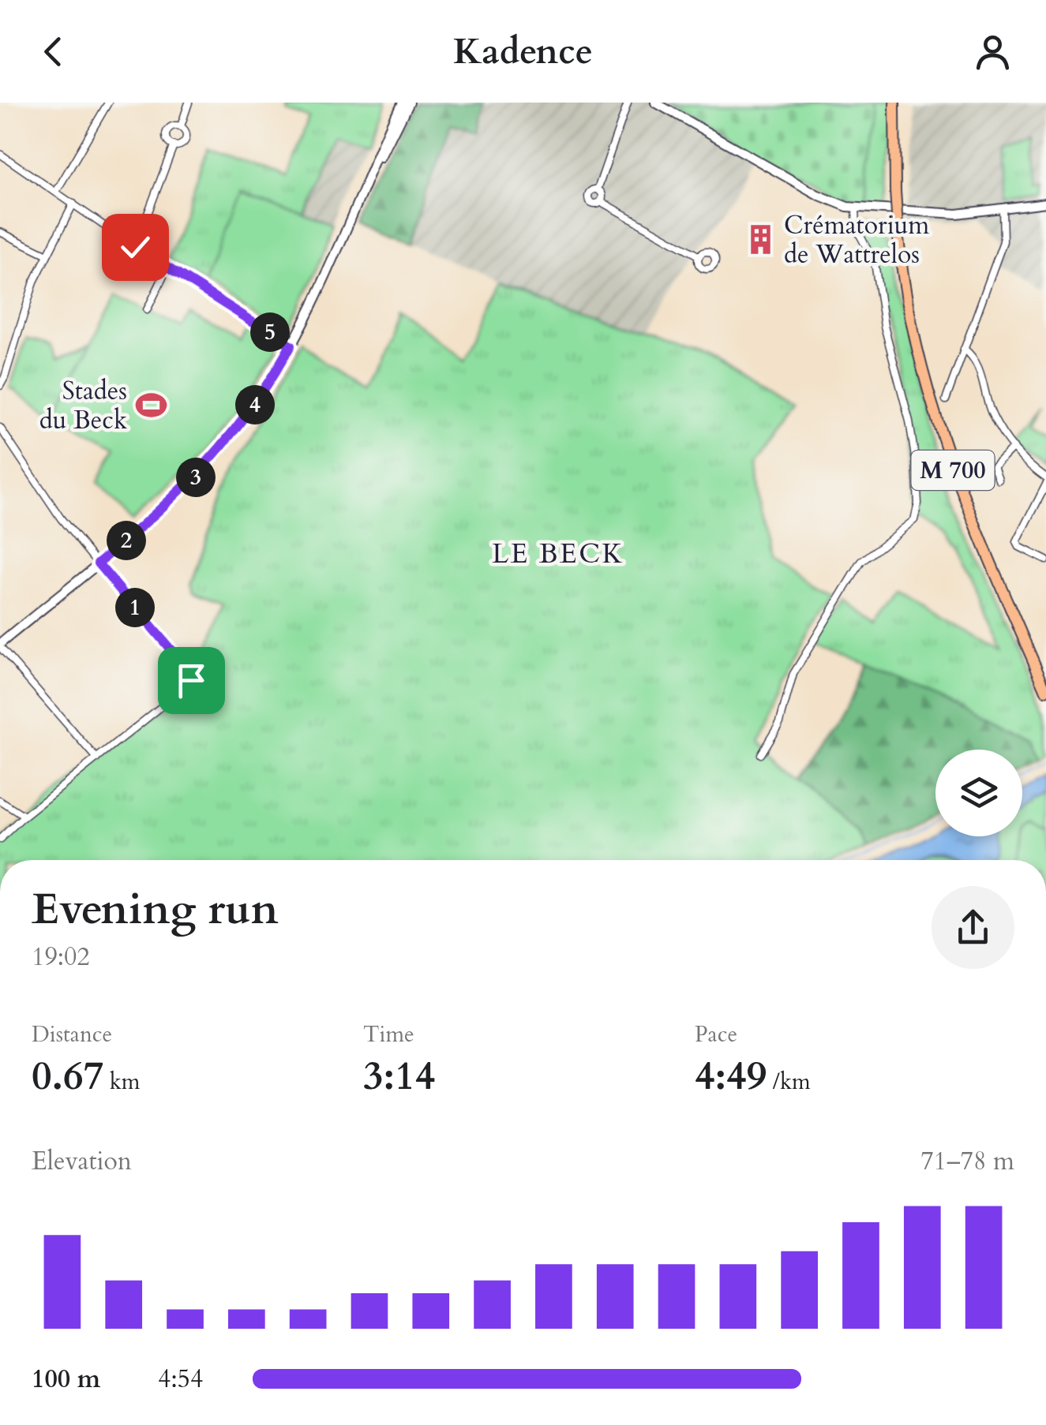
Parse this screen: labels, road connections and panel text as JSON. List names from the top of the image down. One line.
{"streets":{"main road":["M 700"]},"districts":["LE BECK"],"places":{"building":["Crématorium de Wattrelos"],"sports":["Stades du Beck"]},"page":{"header":"Kadence","pins":["5","4","3","2","1"],"heading":["Evening run","19:02"],"stats":[["Distance","0.67 km"],["Time","3:14"],["Pace","4:49 /km"]],"chart":["Elevation","71–78 m"],"list":[{"name":"100 m","note":"4:54"}]}}
